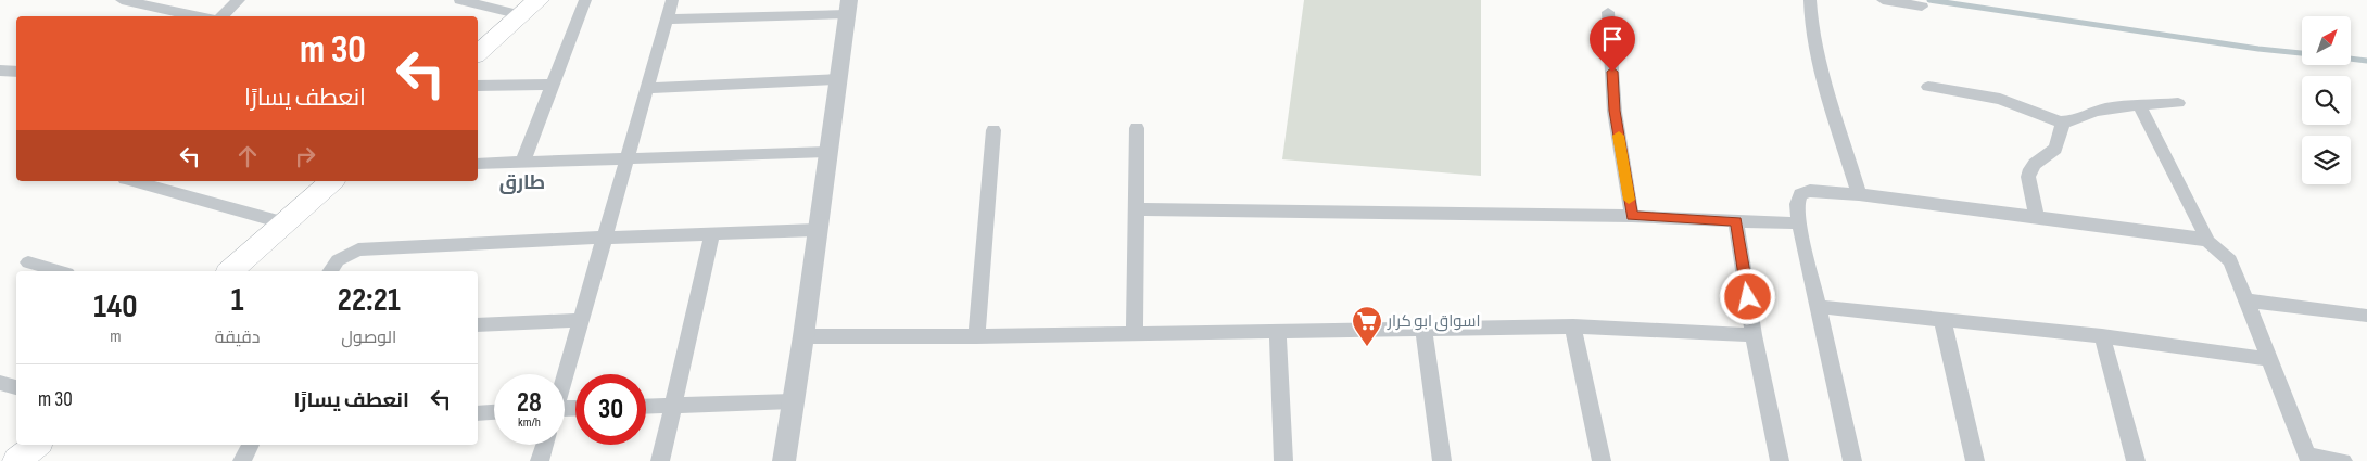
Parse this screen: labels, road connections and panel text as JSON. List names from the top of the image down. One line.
{"districts":["طارق"],"places":{"supermarket":["اسواق ابو كرار"]},"north":"top right","page":{"turn":["30 m","انعطف يسارًا"],"eta":["22:21","الوصول","1","دقيقة","140","m"],"list":[{"name":"انعطف يسارًا","value":"30 m"}],"speed":"28 km/h","limit":"30"}}
